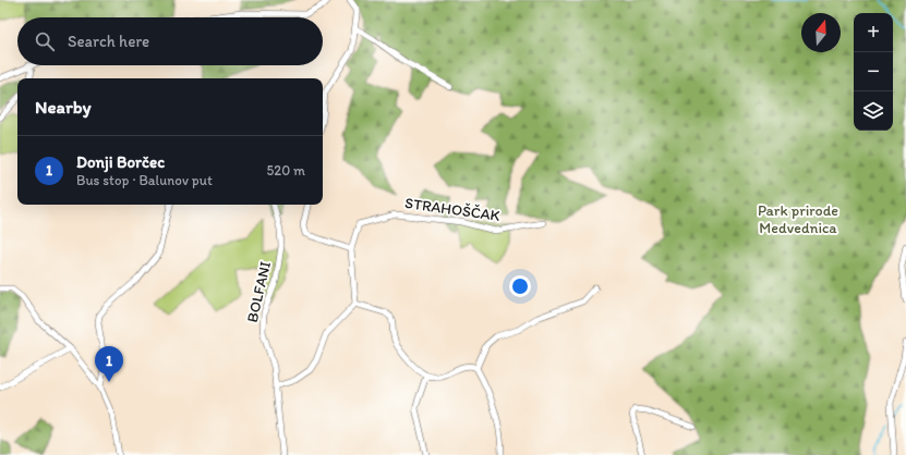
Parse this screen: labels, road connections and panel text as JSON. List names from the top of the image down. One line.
{"streets":{"street":["STRAHOŠČAK","BOLFANI"]},"parks":["Park prirode Medvednica"],"north":"top","page":{"map_buttons":["+","−"],"search":"Search here","heading":"Nearby","list":[{"mark":"1","name":"Donji Borčec","note":"Bus stop · Balunov put","value":"520 m"}],"pins":"1"}}
